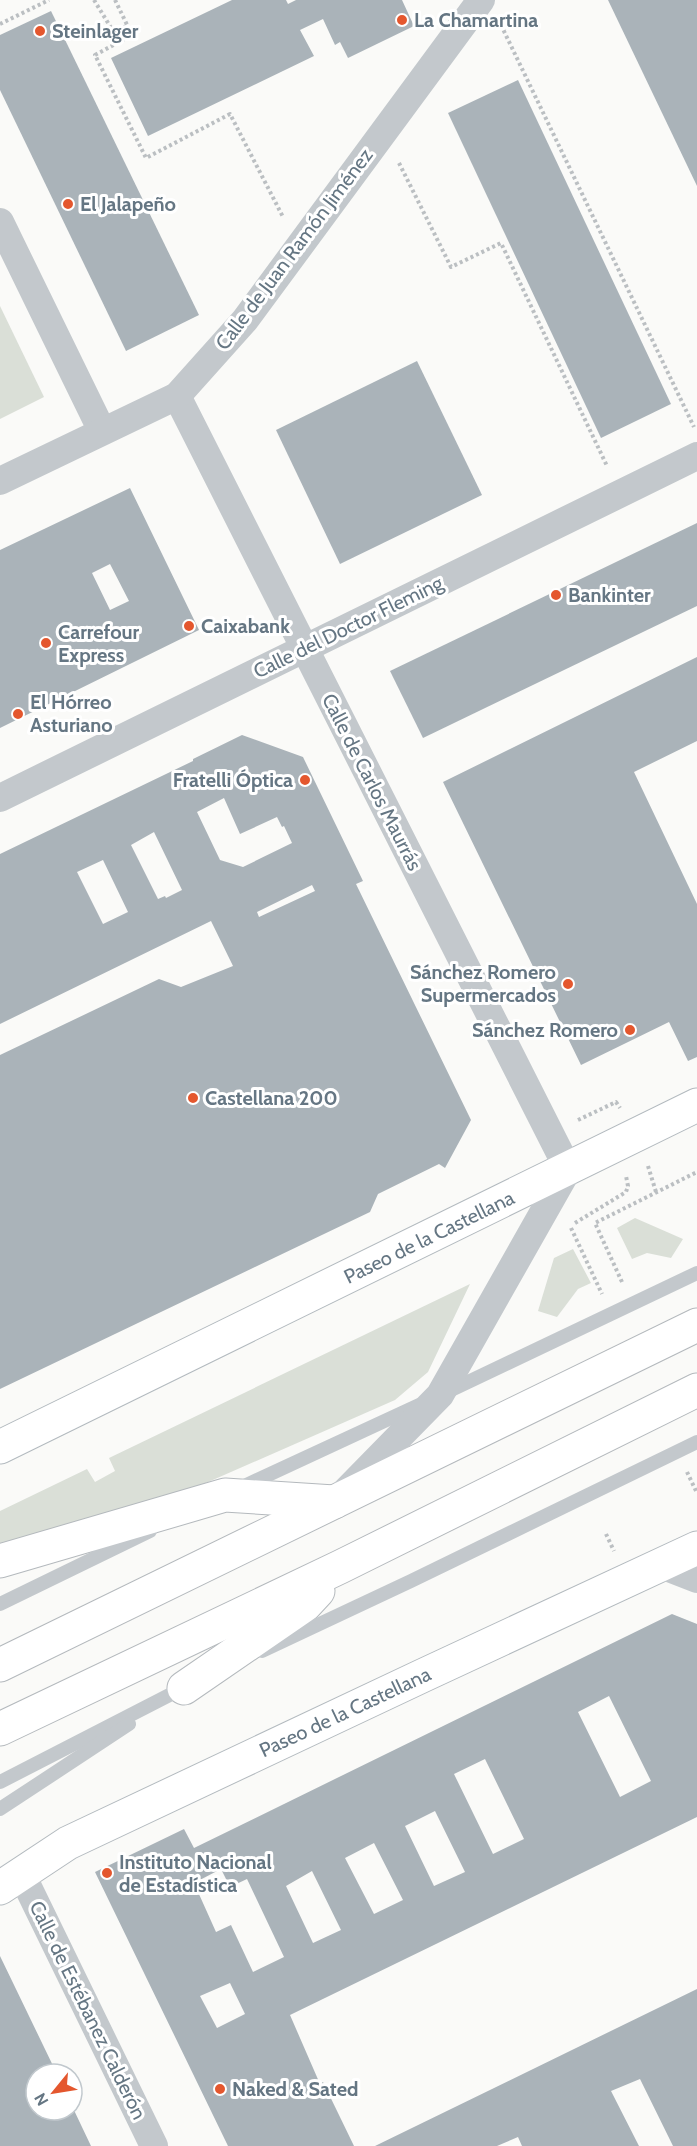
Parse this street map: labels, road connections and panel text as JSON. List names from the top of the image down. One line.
{"streets":{"main road":["Paseo de la Castellana"],"street":["Calle de Juan Ramón Jiménez","Calle del Doctor Fleming","Calle de Carlos Maurrás","Calle de Estébanez Calderón"]},"crossings":[["Calle de Juan Ramón Jiménez","Calle de Carlos Maurrás"],["Calle del Doctor Fleming","Calle de Carlos Maurrás"],["Calle de Carlos Maurrás","Paseo de la Castellana"],["Paseo de la Castellana","Calle de Estébanez Calderón"]],"places":["La Chamartina","Steinlager","El Jalapeño","Bankinter","Caixabank","Carrefour Express","El Hórreo Asturiano","Fratelli Óptica","Sánchez Romero Supermercados","Sánchez Romero","Castellana 200","Instituto Nacional de Estadística","Naked & Sated"],"north":"bottom left"}
